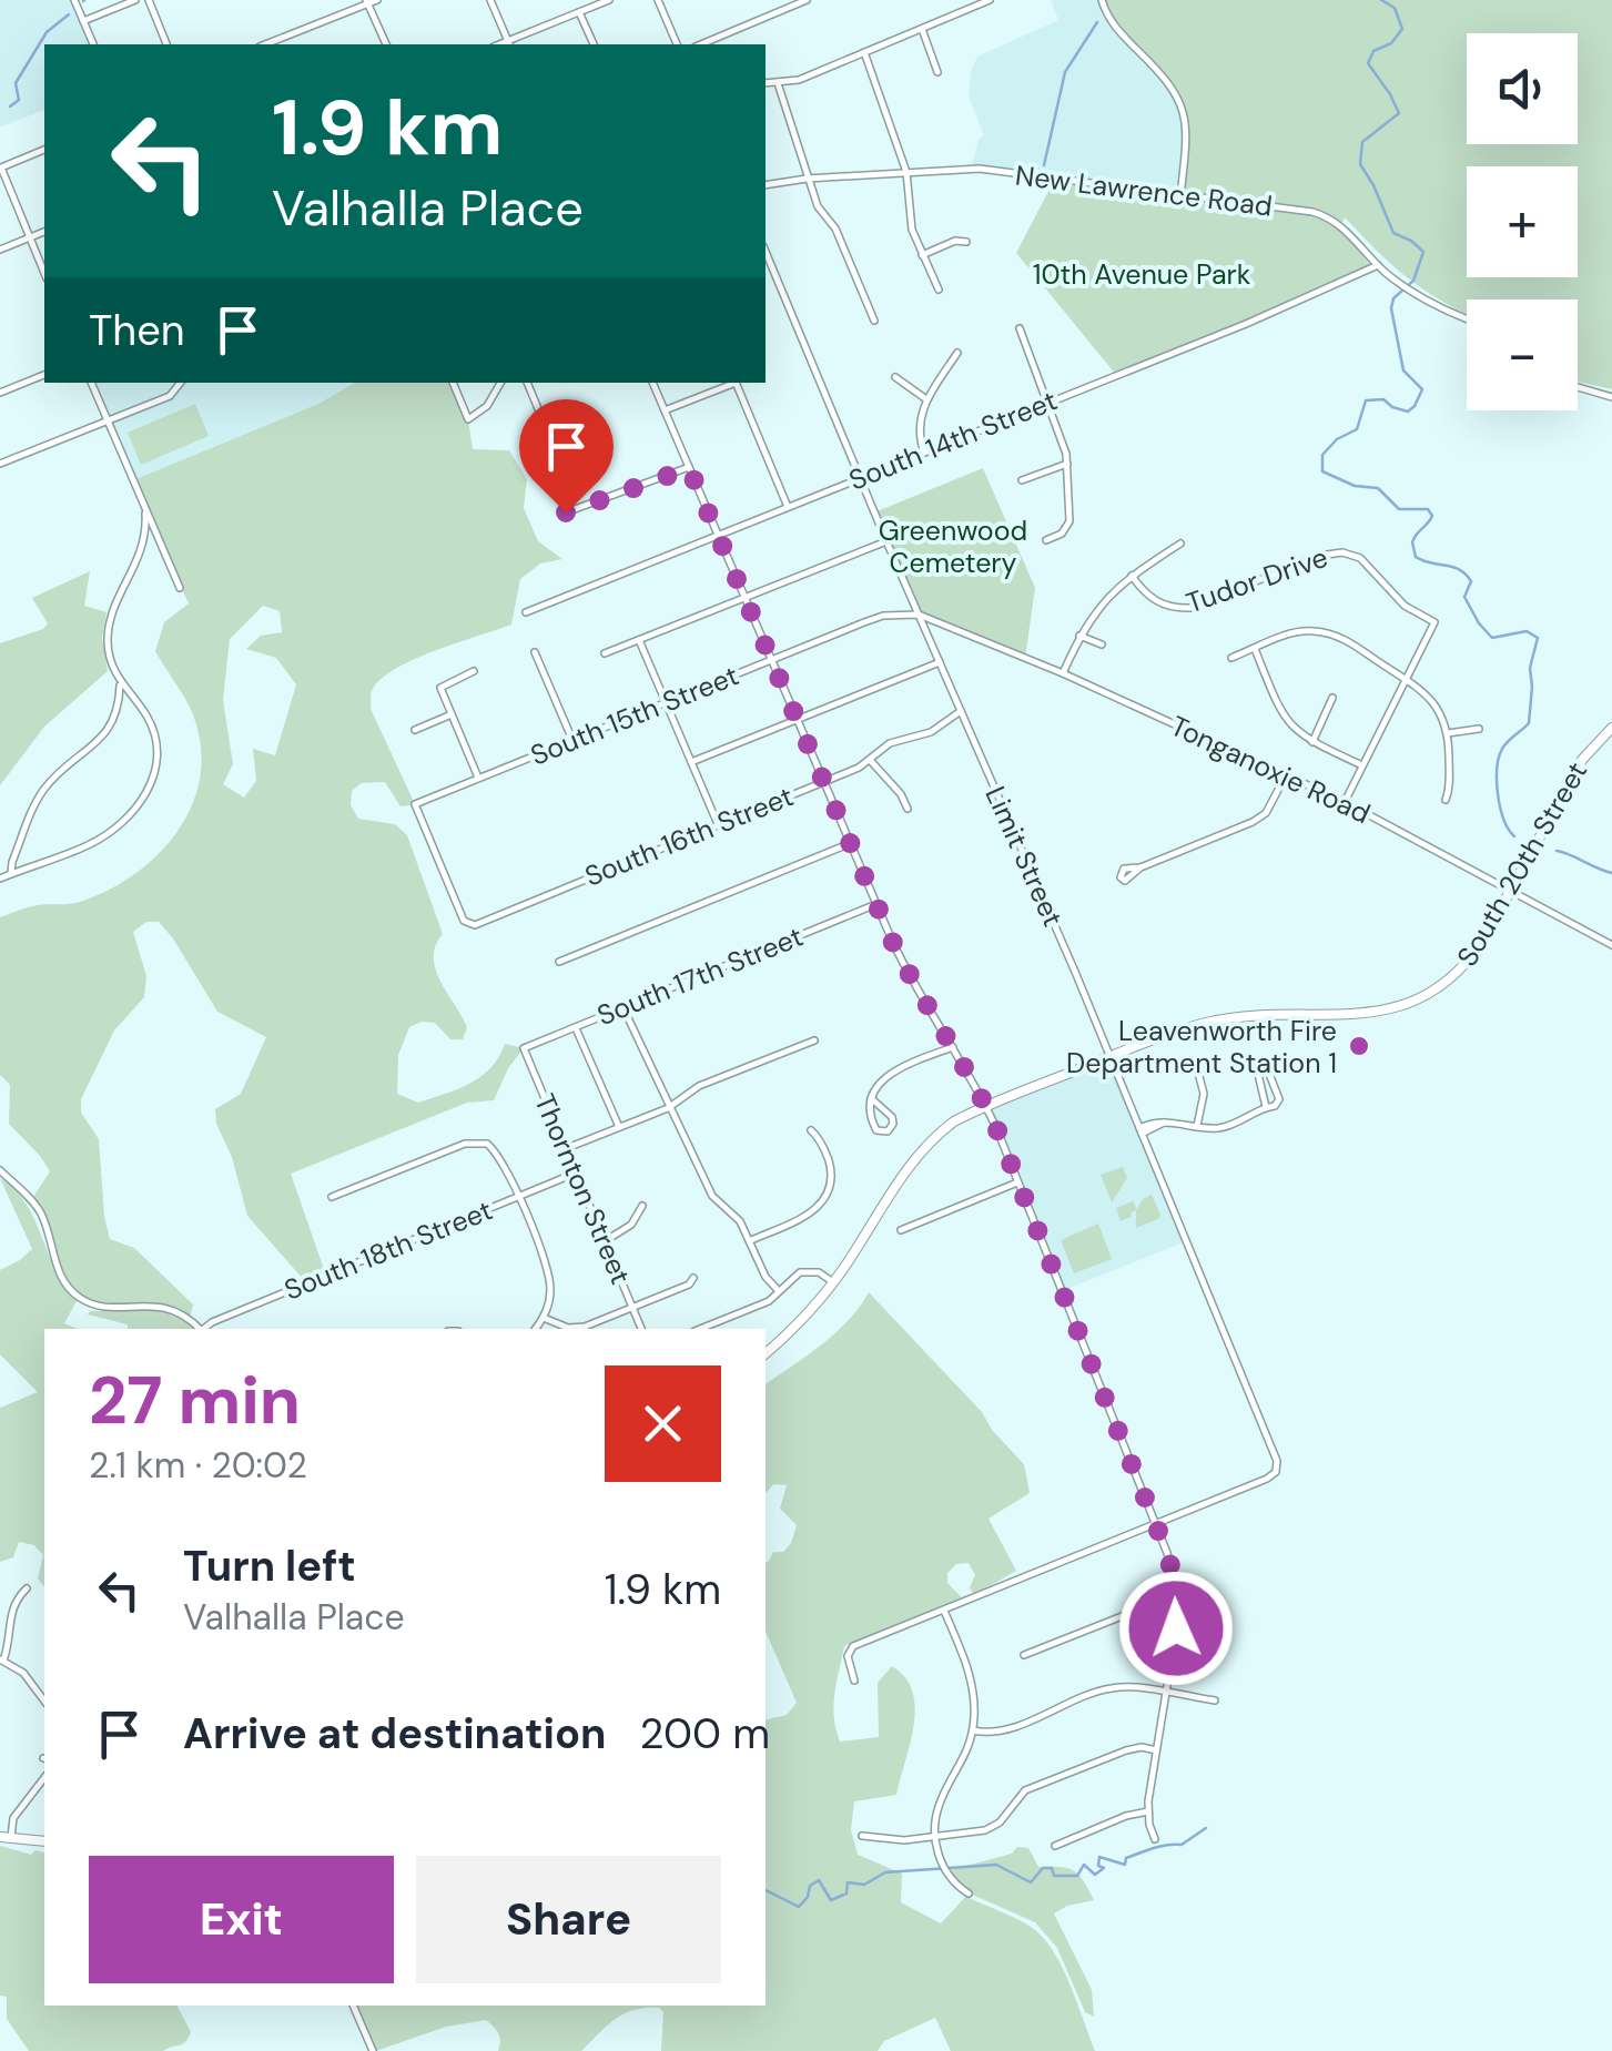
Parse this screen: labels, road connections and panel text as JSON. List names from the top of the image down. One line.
{"streets":{"main road":["South 20th Street"],"street":["New Lawrence Road","South 14th Street","Tudor Drive","South 15th Street","Tonganoxie Road","South 16th Street","Limit Street","South 17th Street","Thornton Street","South 18th Street"]},"crossings":[["New Lawrence Road","South 14th Street"],["South 14th Street","Limit Street"],["South 15th Street","Tonganoxie Road"],["South 15th Street","South 16th Street"],["South 15th Street","Limit Street"],["Tonganoxie Road","Limit Street"],["Tonganoxie Road","South 20th Street"],["South 16th Street","Limit Street"],["Limit Street","South 20th Street"],["South 17th Street","Thornton Street"],["Thornton Street","South 18th Street"]],"parks":["10th Avenue Park","Greenwood Cemetery"],"places":["Leavenworth Fire Department Station 1"],"page":{"map_buttons":["+","−"],"turn":["1.9 km","Valhalla Place"],"then":"Then","heading":["27 min","2.1 km · 20:02"],"list":[{"name":"Turn left","note":"Valhalla Place","value":"1.9 km"},{"name":"Arrive at destination","value":"200 m"}],"buttons":["Exit","Share"]}}
